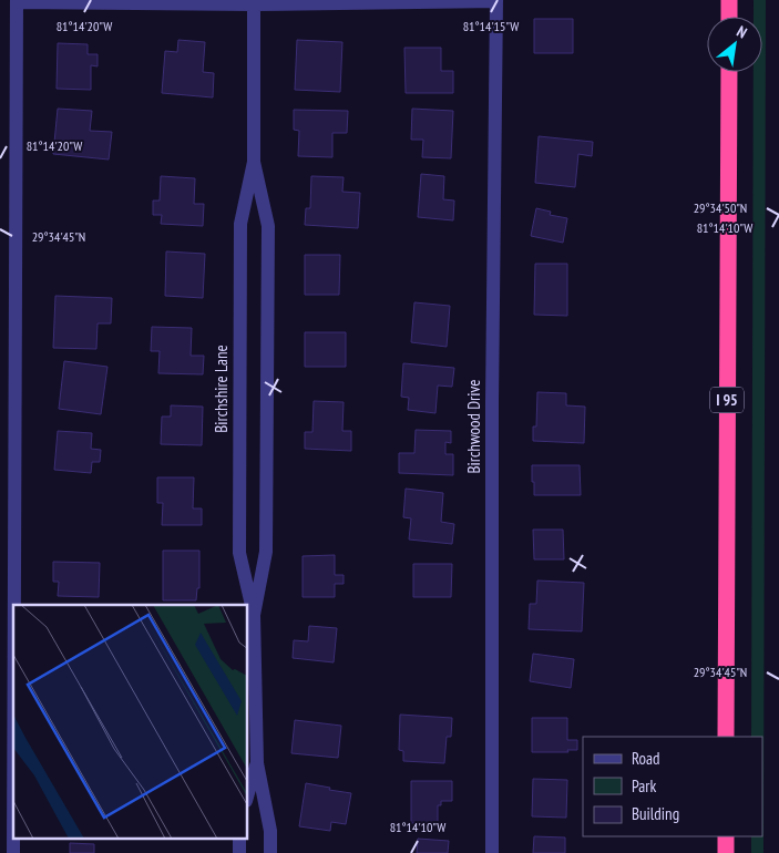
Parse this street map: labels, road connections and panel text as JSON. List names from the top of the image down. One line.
{"streets":{"highway":["I 95"],"street":["Birchshire Lane","Birchwood Drive"]},"legend":["Road","Park","Building"],"north":"top right","coordinates":["81°14'20\"W","81°14'15\"W","29°34'50\"N","81°14'10\"W","29°34'45\"N"]}
